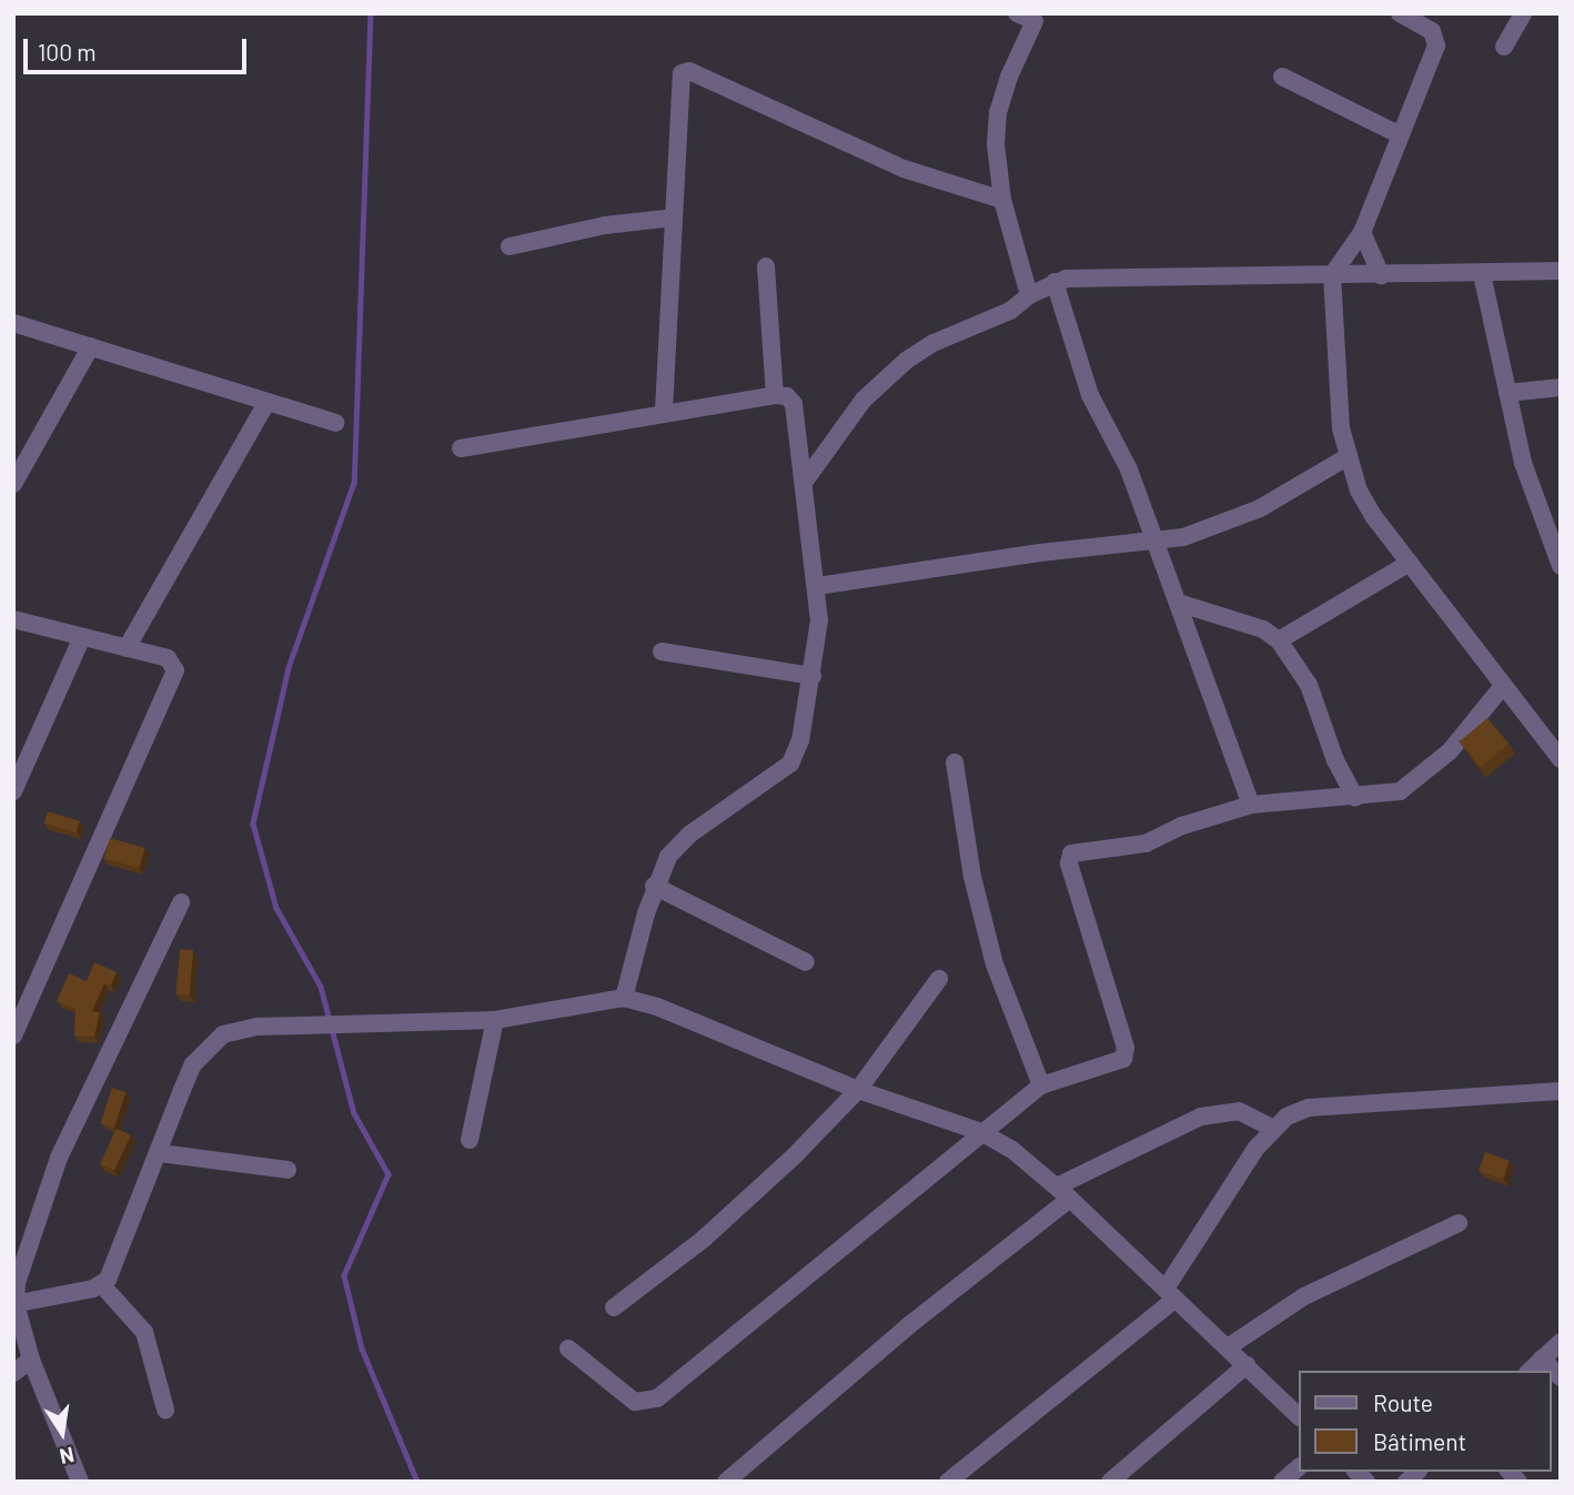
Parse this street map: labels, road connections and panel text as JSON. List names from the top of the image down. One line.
{"legend":["Route","Bâtiment"],"scale_bar":"100 m","north":"bottom"}
